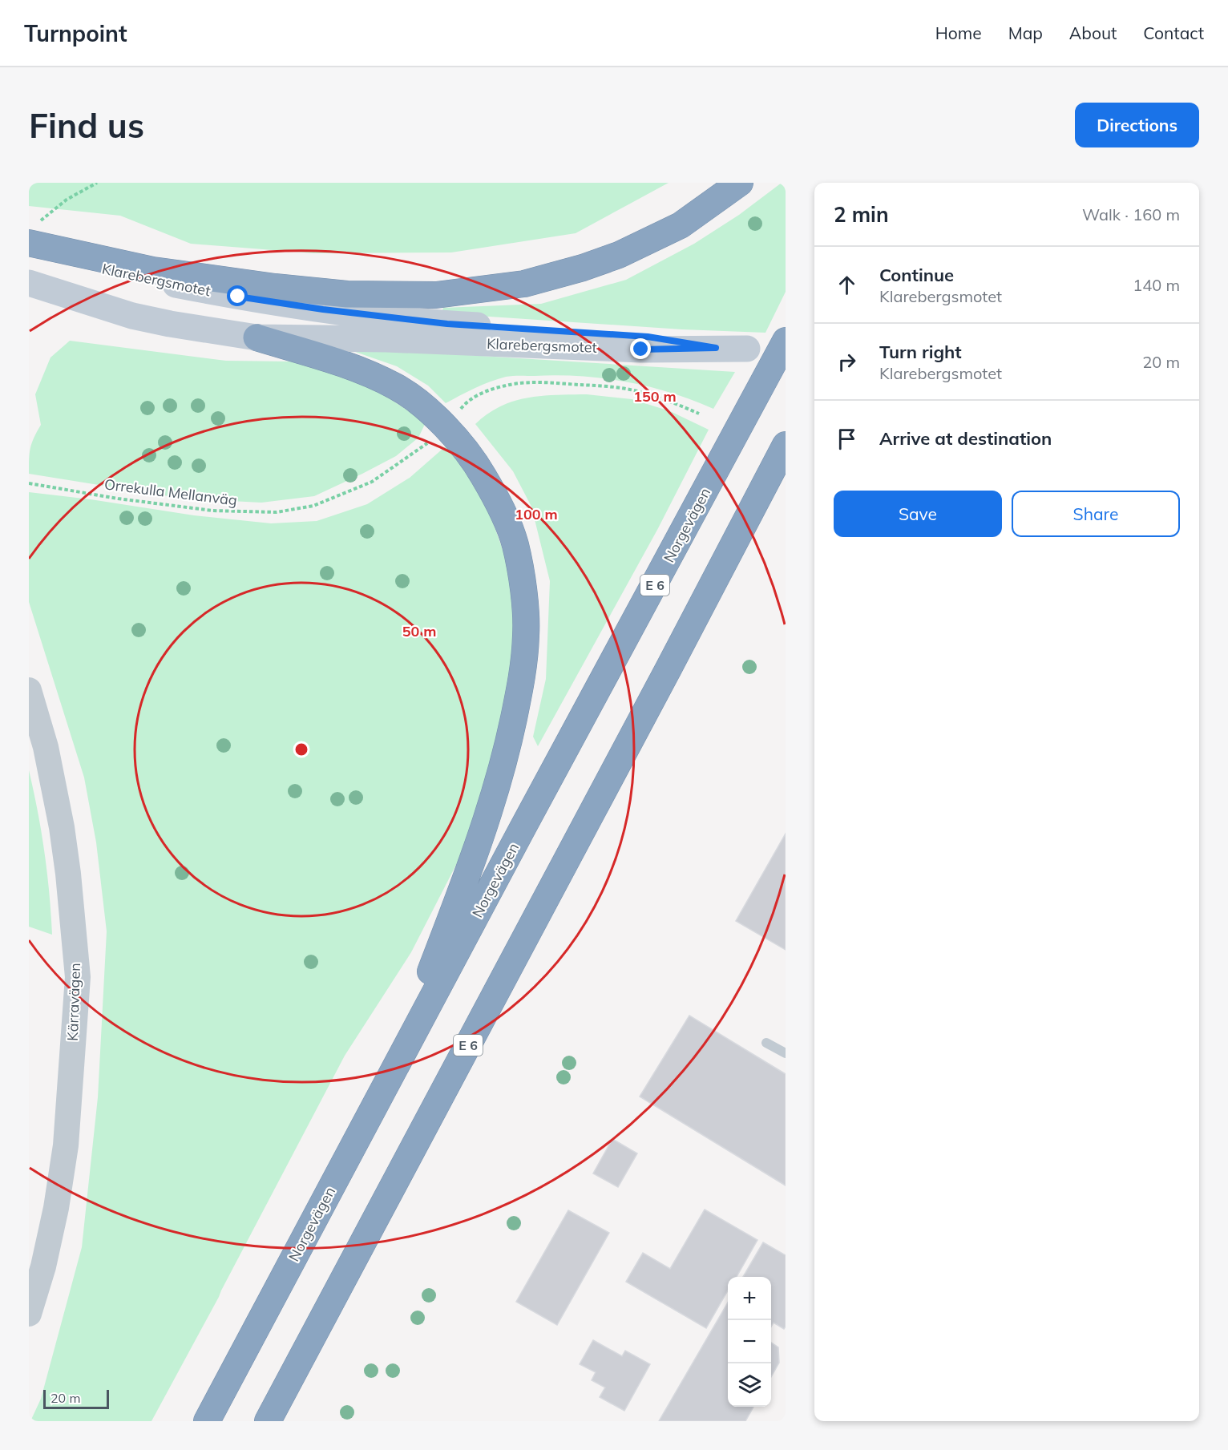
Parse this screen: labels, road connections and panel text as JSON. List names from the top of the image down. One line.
{"streets":{"highway":["Norgevägen","E 6"],"main road":["Klarebergsmotet"],"street":["Kärravägen"],"path":["Orrekulla Mellanväg"]},"scale_bar":"20 m","page":{"header":"Turnpoint","nav":["Home","Map","About","Contact"],"buttons":["Directions",["Save","Share"]],"title":"Find us","heading":["2 min","Walk · 160 m"],"list":[["Continue","Klarebergsmotet","140 m"],["Turn right","Klarebergsmotet","20 m"],"Arrive at destination"],"map_buttons":["+","−"],"scale":"20 m"},"rings":["150 m","100 m","50 m"]}
